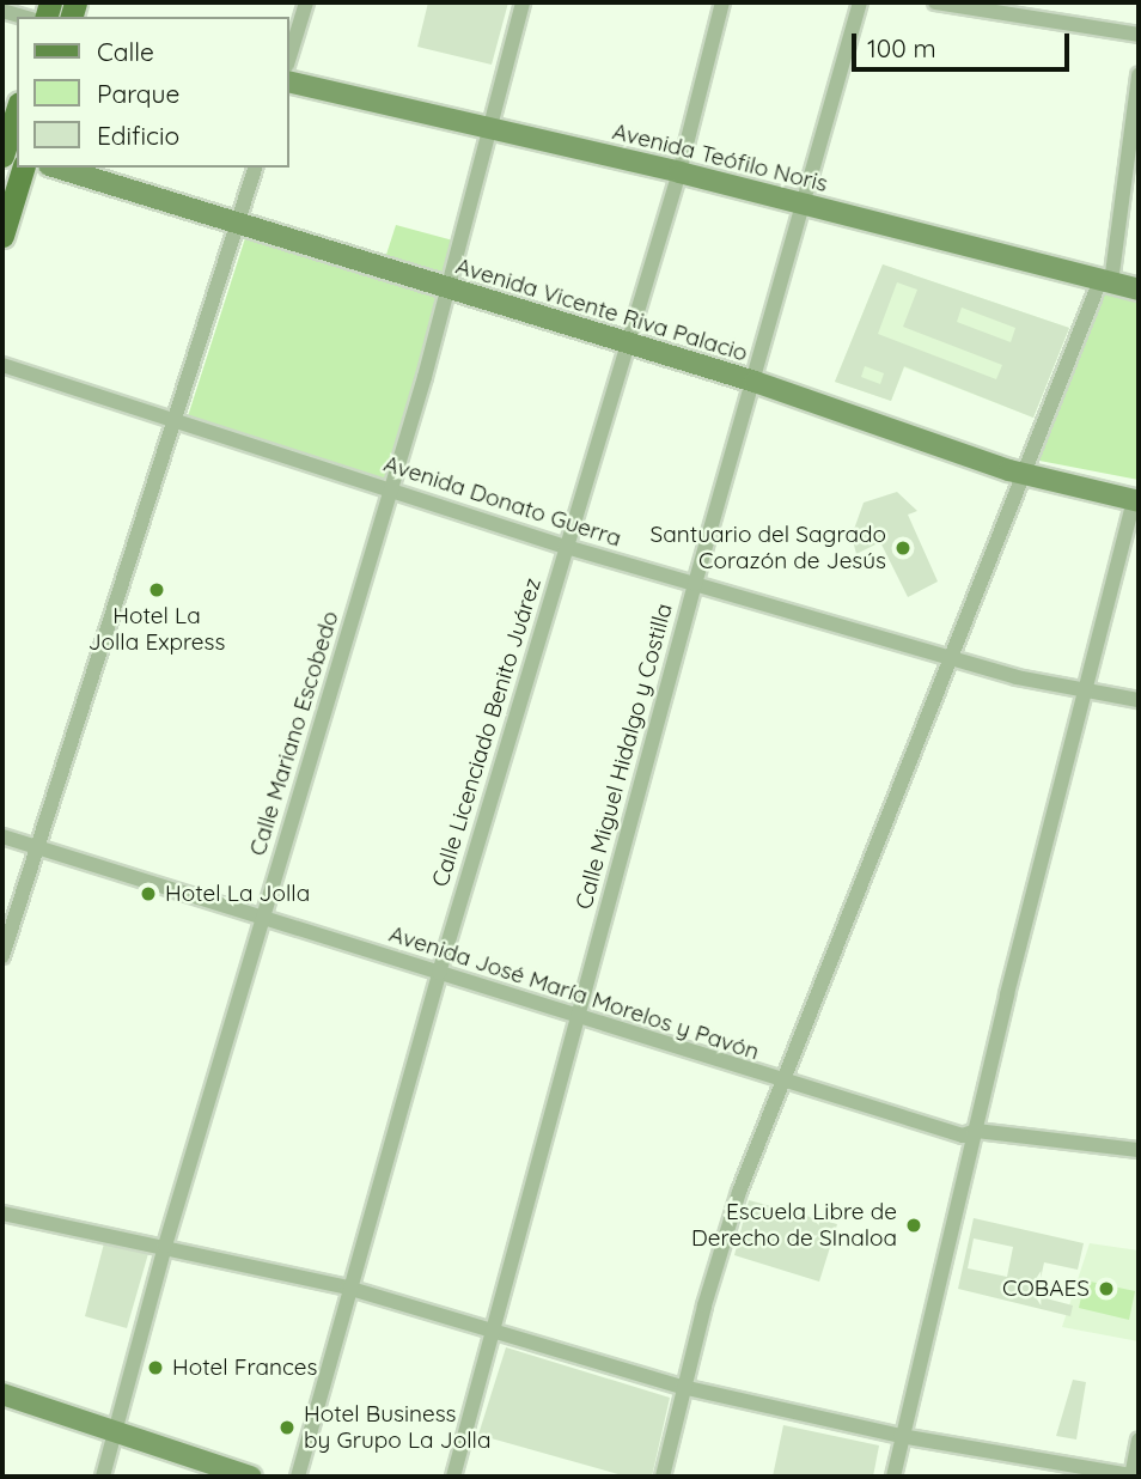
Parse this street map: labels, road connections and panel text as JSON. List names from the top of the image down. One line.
{"streets":{"main road":["Avenida Teófilo Noris","Avenida Vicente Riva Palacio"],"street":["Avenida Donato Guerra","Calle Licenciado Benito Juárez","Calle Mariano Escobedo","Calle Miguel Hidalgo y Costilla","Avenida José María Morelos y Pavón"]},"crossings":[["Avenida Teófilo Noris","Calle Licenciado Benito Juárez"],["Avenida Teófilo Noris","Calle Mariano Escobedo"],["Avenida Teófilo Noris","Calle Miguel Hidalgo y Costilla"],["Avenida Vicente Riva Palacio","Calle Licenciado Benito Juárez"],["Avenida Vicente Riva Palacio","Calle Mariano Escobedo"],["Avenida Vicente Riva Palacio","Calle Miguel Hidalgo y Costilla"],["Avenida Donato Guerra","Calle Licenciado Benito Juárez"],["Avenida Donato Guerra","Calle Mariano Escobedo"],["Avenida Donato Guerra","Calle Miguel Hidalgo y Costilla"],["Calle Licenciado Benito Juárez","Avenida José María Morelos y Pavón"],["Calle Mariano Escobedo","Avenida José María Morelos y Pavón"],["Calle Miguel Hidalgo y Costilla","Avenida José María Morelos y Pavón"]],"places":["Santuario del Sagrado Corazón de Jesús","Hotel La Jolla Express","Hotel La Jolla","Escuela Libre de Derecho de SInaloa","COBAES","Hotel Frances","Hotel Business by Grupo La Jolla"],"legend":["Calle","Parque","Edificio"],"scale_bar":"100 m"}
